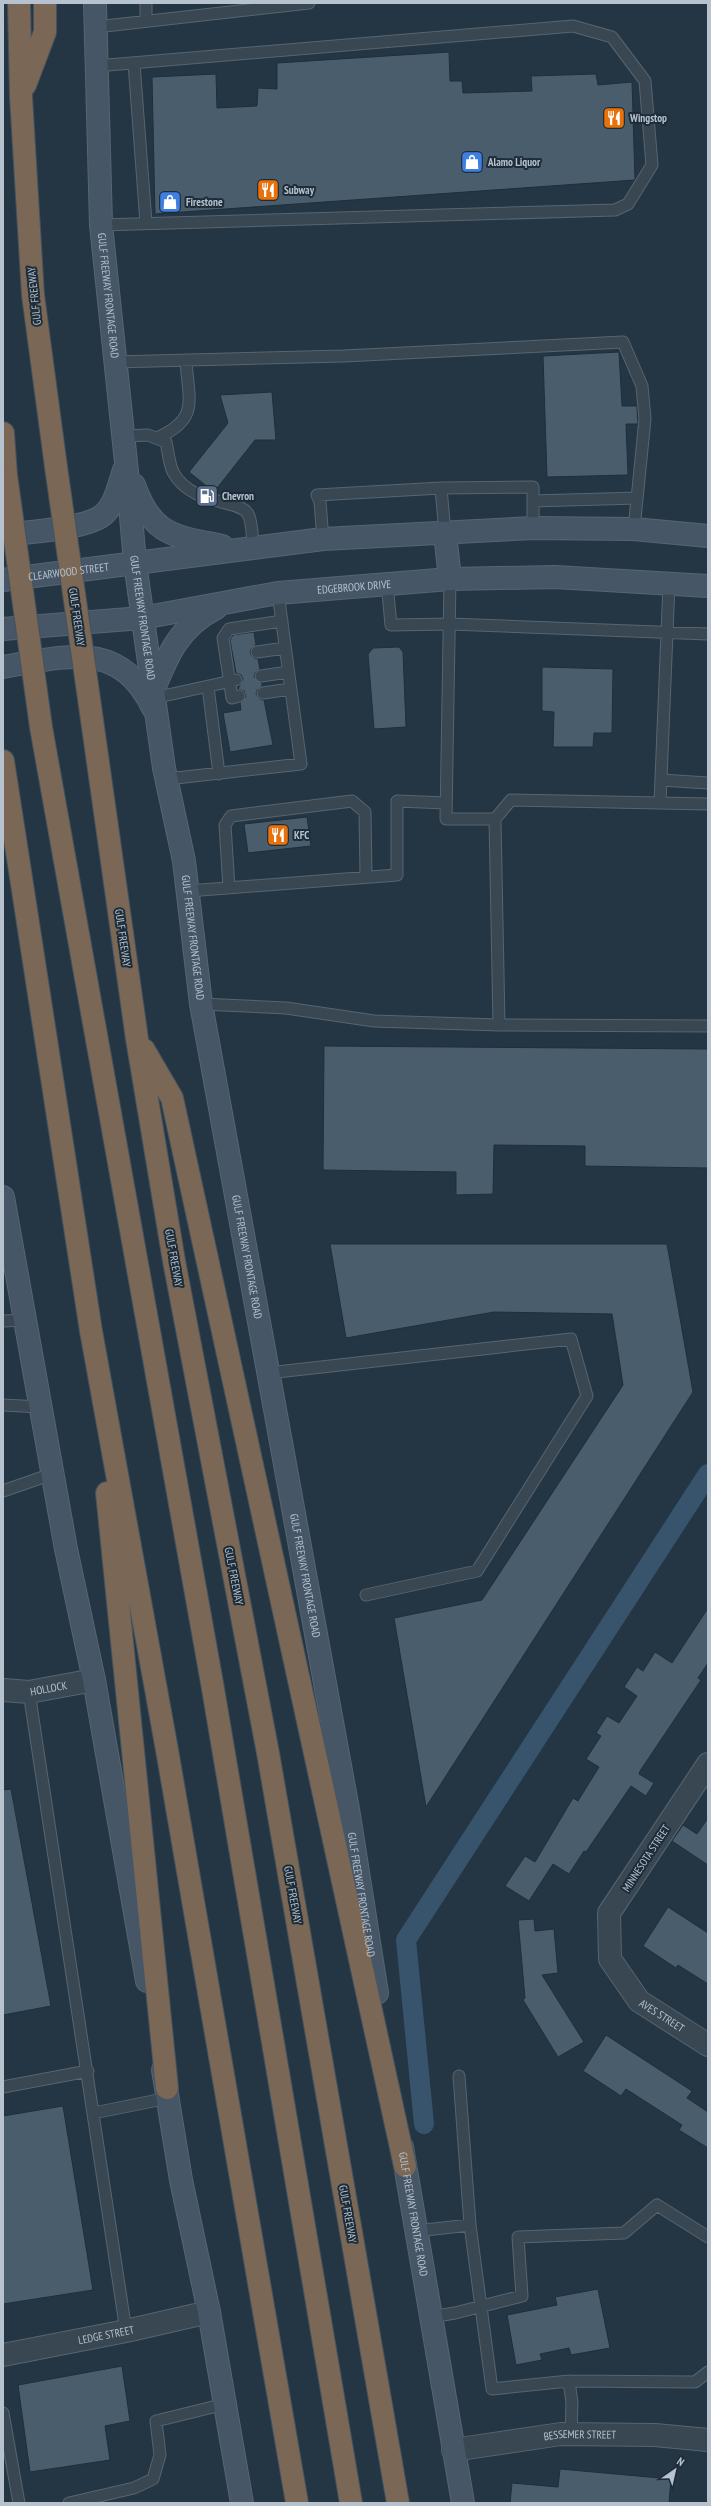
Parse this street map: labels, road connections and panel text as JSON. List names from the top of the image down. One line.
{"streets":{"highway":["GULF FREEWAY"],"main road":["GULF FREEWAY FRONTAGE ROAD","CLEARWOOD STREET","EDGEBROOK DRIVE"],"street":["HOLLOCK","MINNESOTA STREET","AVES STREET","LEDGE STREET","BESSEMER STREET"]},"crossings":[["GULF FREEWAY FRONTAGE ROAD","CLEARWOOD STREET"],["GULF FREEWAY FRONTAGE ROAD","EDGEBROOK DRIVE"],["GULF FREEWAY FRONTAGE ROAD","BESSEMER STREET"],["MINNESOTA STREET","AVES STREET"]],"places":{"restaurant":["Wingstop","Subway","KFC"],"shop":["Alamo Liquor","Firestone"],"fuel station":["Chevron"]},"north":"top right"}
